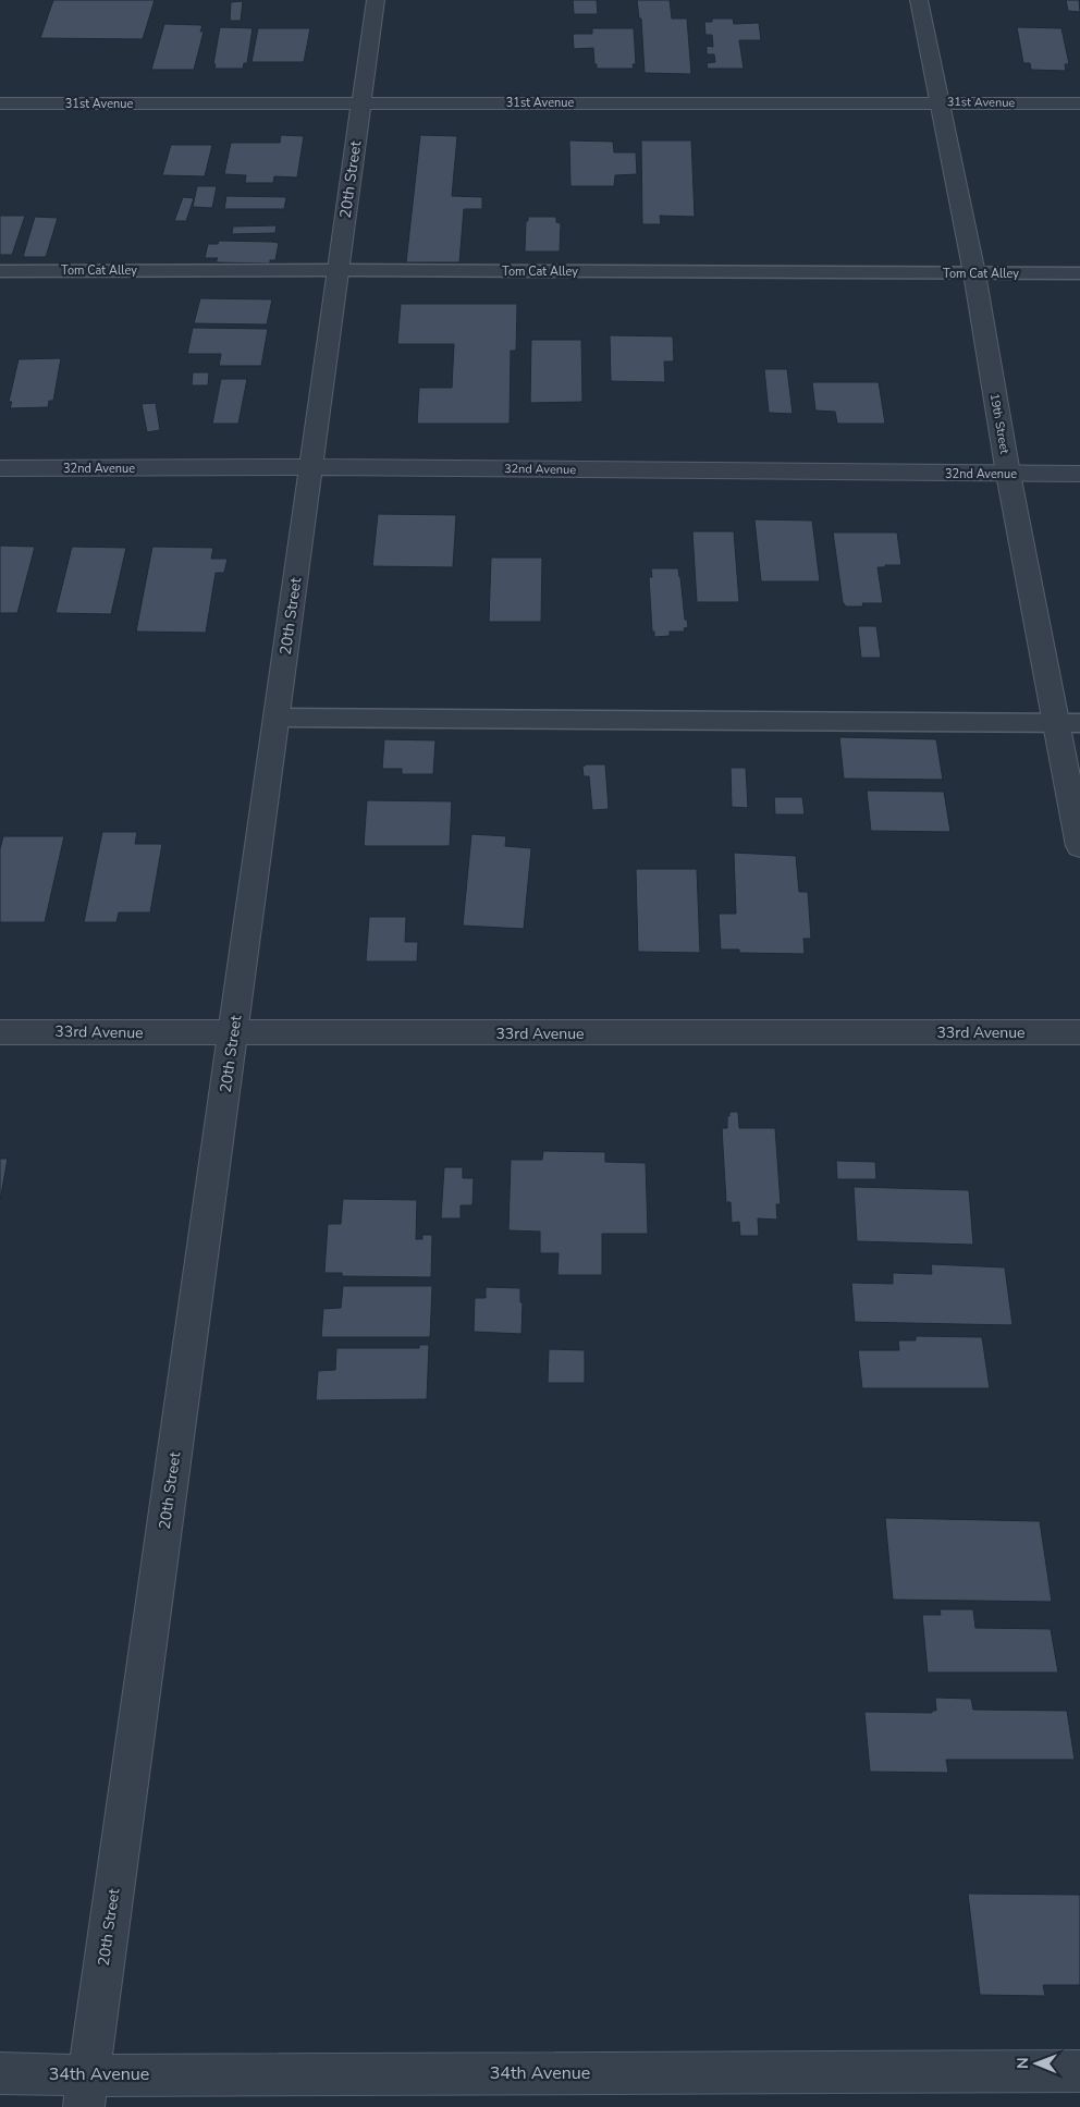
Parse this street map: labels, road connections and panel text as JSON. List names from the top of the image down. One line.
{"streets":{"street":["31st Avenue","20th Street","19th Street","32nd Avenue","33rd Avenue","34th Avenue"],"lane":["Tom Cat Alley"]},"crossings":[["31st Avenue","20th Street"],["31st Avenue","19th Street"],["20th Street","Tom Cat Alley"],["20th Street","32nd Avenue"],["20th Street","33rd Avenue"],["20th Street","34th Avenue"],["Tom Cat Alley","19th Street"],["19th Street","32nd Avenue"]],"north":"left"}
